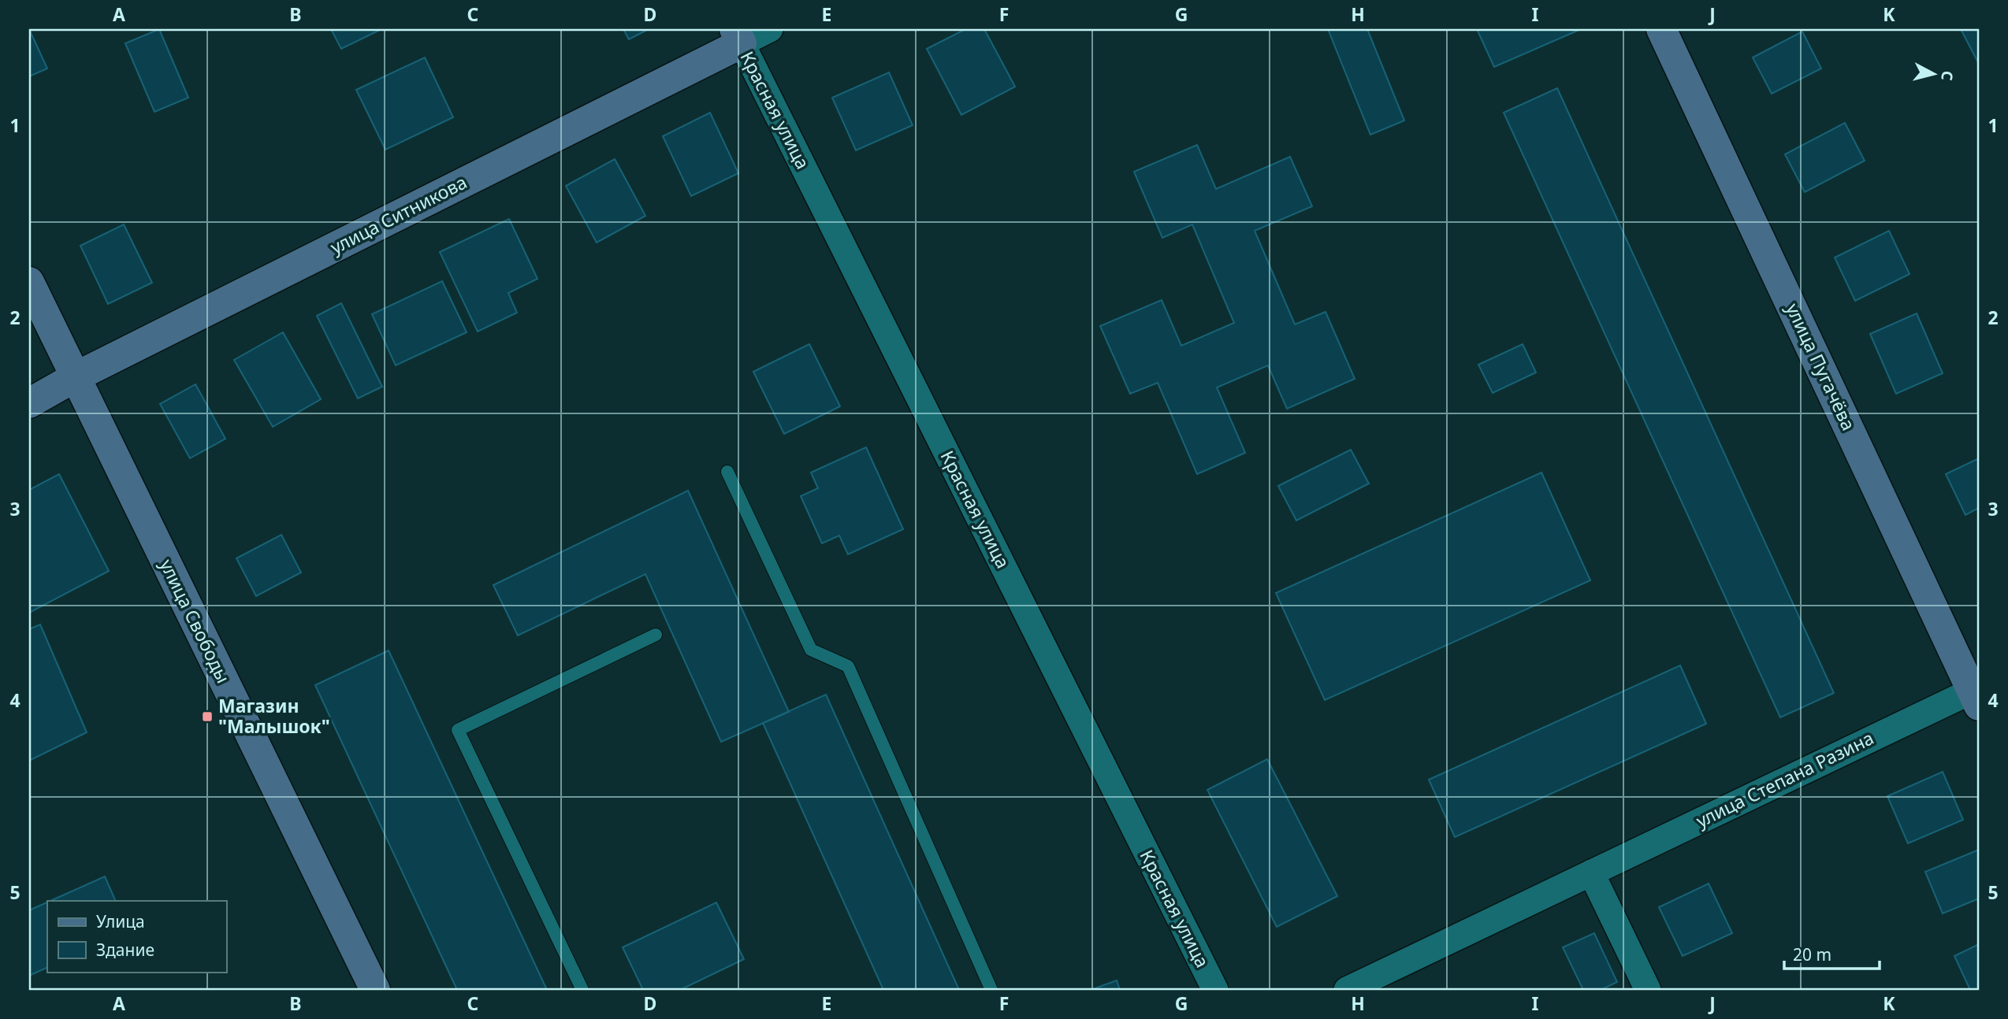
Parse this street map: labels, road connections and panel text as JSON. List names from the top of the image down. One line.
{"streets":{"main road":["улица Ситникова","улица Пугачёва","улица Свободы"],"street":["Красная улица","улица Степана Разина"]},"crossings":[["Красная улица","улица Ситникова"],["улица Ситникова","улица Свободы"],["улица Пугачёва","улица Степана Разина"]],"places":{"transit":["Магазин \"Малышок\""]},"legend":["Улица","Здание"],"scale_bar":"20 m","north":"right","grid":{"columns":["A","B","C","D","E","F","G","H","I","J","K"],"rows":["1","2","3","4","5"]}}
